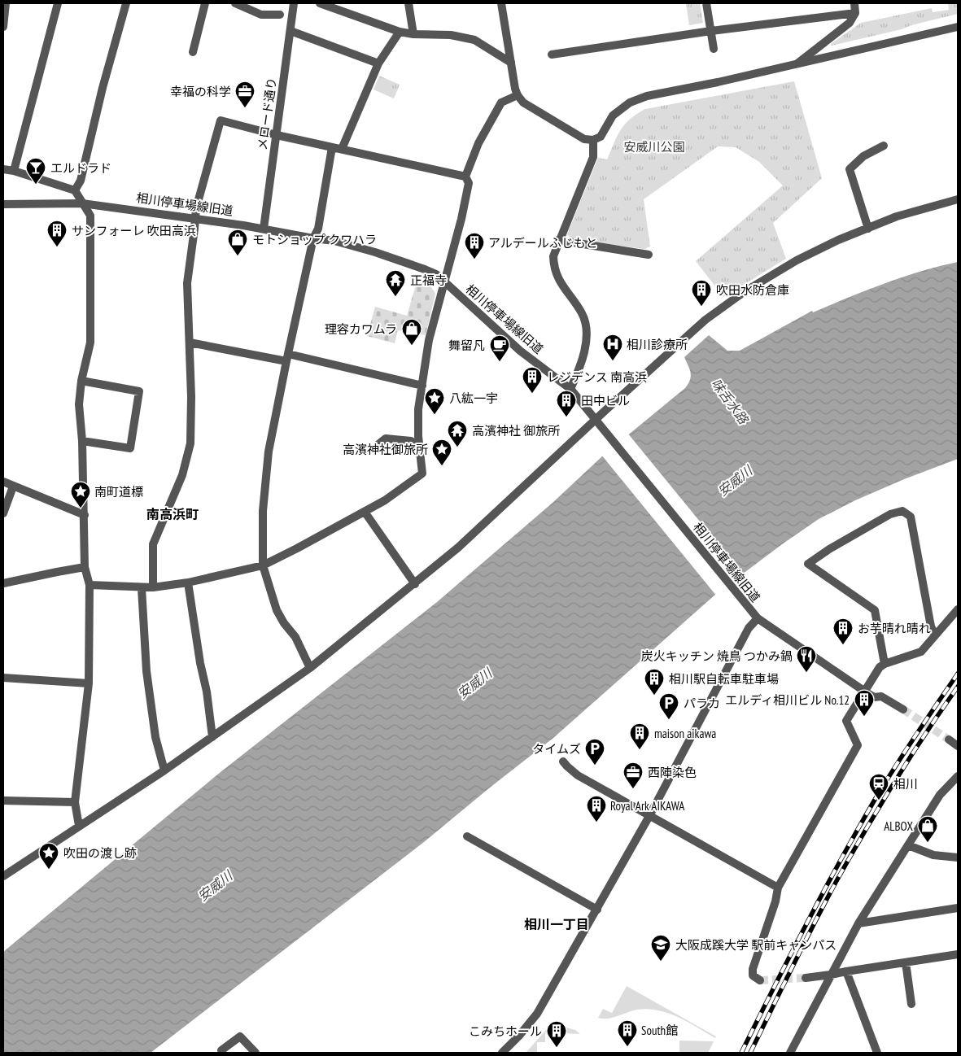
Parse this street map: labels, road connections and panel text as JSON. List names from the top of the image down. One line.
{"streets":{"street":["メロード通り","相川停車場線旧道"]},"crossings":[["メロード通り","相川停車場線旧道"]],"districts":["南高浜町","相川一丁目"],"water":["味舌水路","安威川"],"parks":["安威川公園"],"places":{"office":["幸福の科学","西陣染色"],"bar":["エルドラド"],"building":["サンフォーレ 吹田高浜","アルデールふじもと","吹田水防倉庫","レジデンス 南高浜","田中ビル","お芋晴れ晴れ","相川駅自転車駐車場","エルディ相川ビル No.12","maison aikawa","Royal Ark AIKAWA","South館","こみちホール"],"shop":["モトショップ クワハラ","理容カワムラ","ALBOX"],"temple":["正福寺","高濱神社 御旅所"],"hospital":["相川診療所"],"cafe":["舞留凡"],"place":["八紘一宇","高濱神社御旅所","南町道標","吹田の渡し跡"],"restaurant":["炭火キッチン 焼鳥 つかみ鍋"],"parking":["パラカ","タイムズ"],"station":["相川"],"school or university":["大阪成蹊大学 駅前キャンパス"]}}
